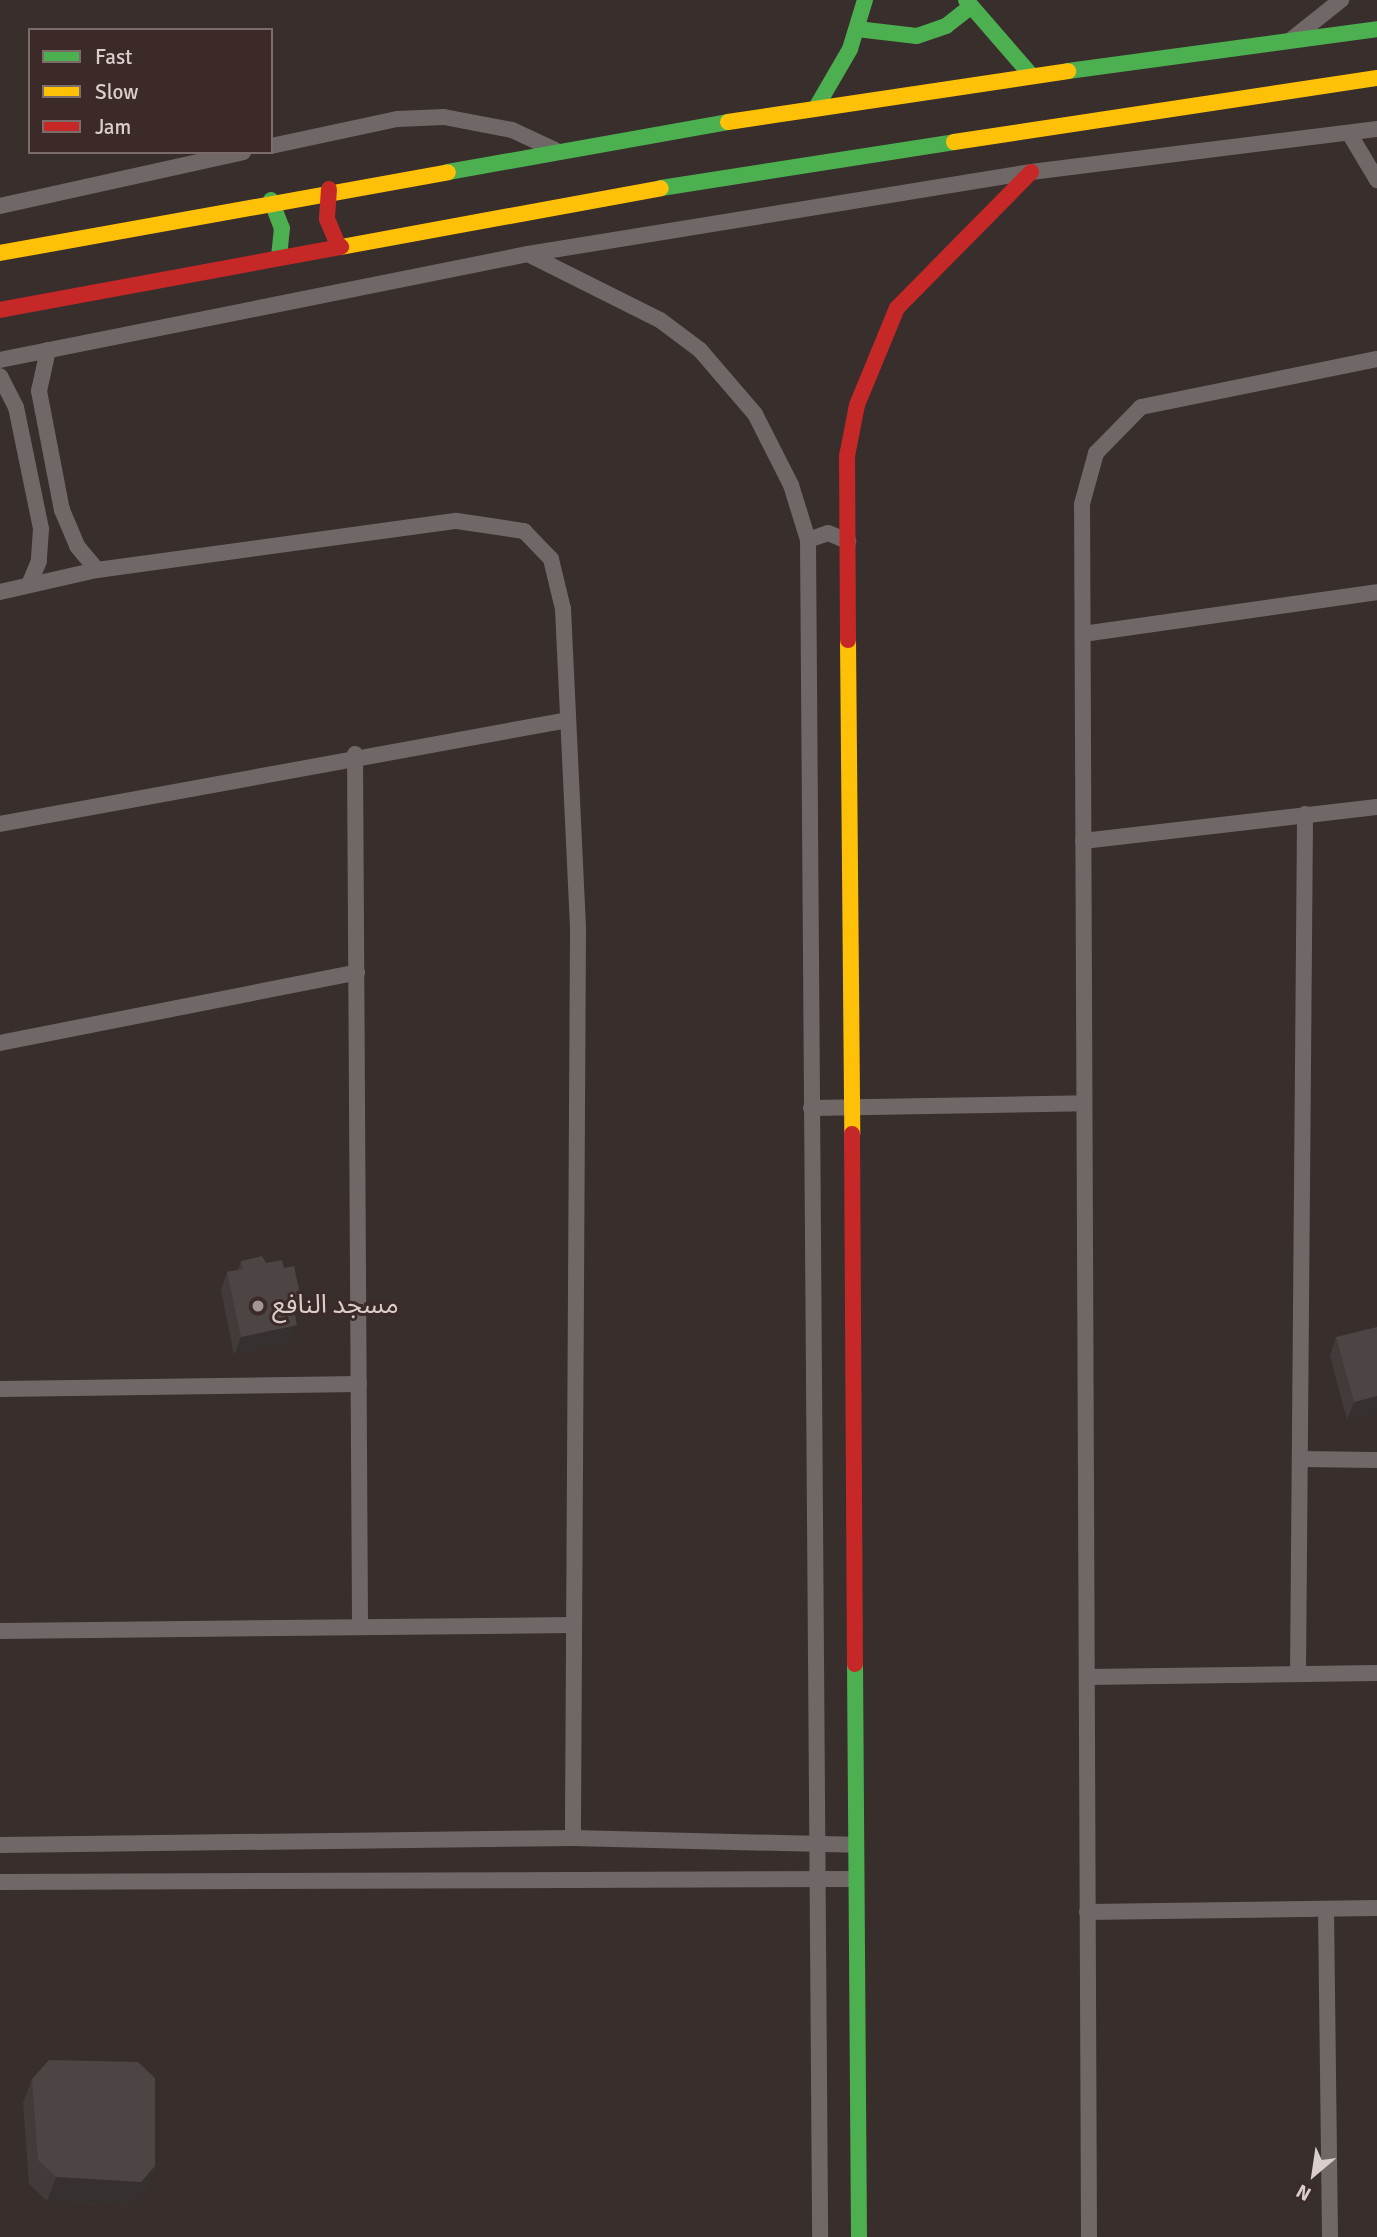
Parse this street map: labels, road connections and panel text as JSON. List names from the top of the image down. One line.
{"places":["مسجد النافع"],"legend":["Fast","Slow","Jam"],"north":"bottom left"}
